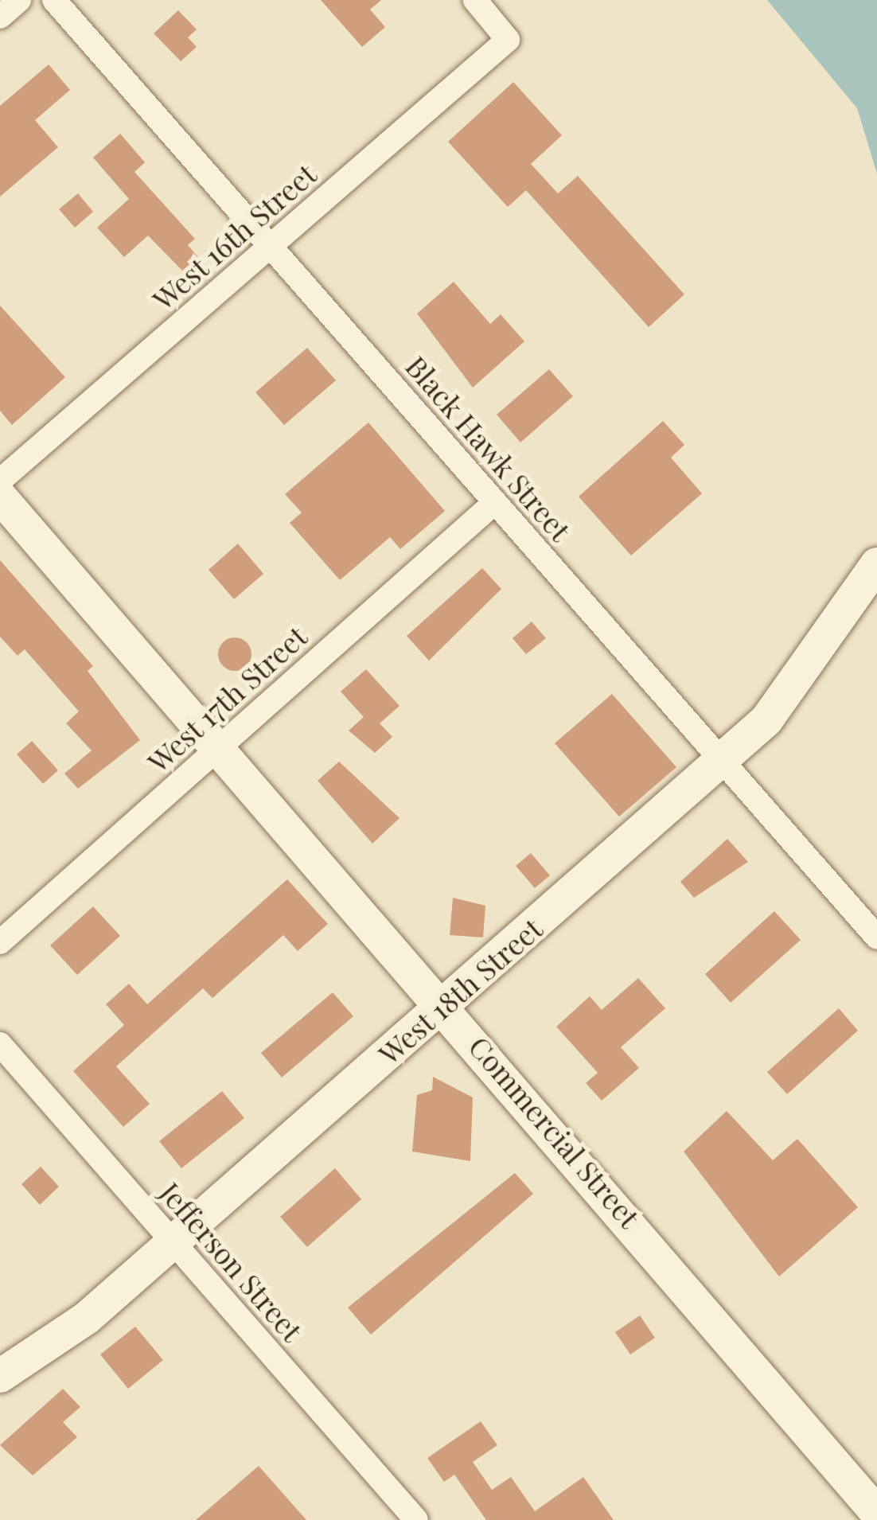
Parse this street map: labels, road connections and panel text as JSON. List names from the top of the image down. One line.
{"streets":{"street":["West 16th Street","Black Hawk Street","West 17th Street","West 18th Street","Commercial Street","Jefferson Street"]},"crossings":[["West 16th Street","Black Hawk Street"],["Black Hawk Street","West 17th Street"],["Black Hawk Street","West 18th Street"],["West 17th Street","Commercial Street"],["West 18th Street","Commercial Street"],["West 18th Street","Jefferson Street"]]}
